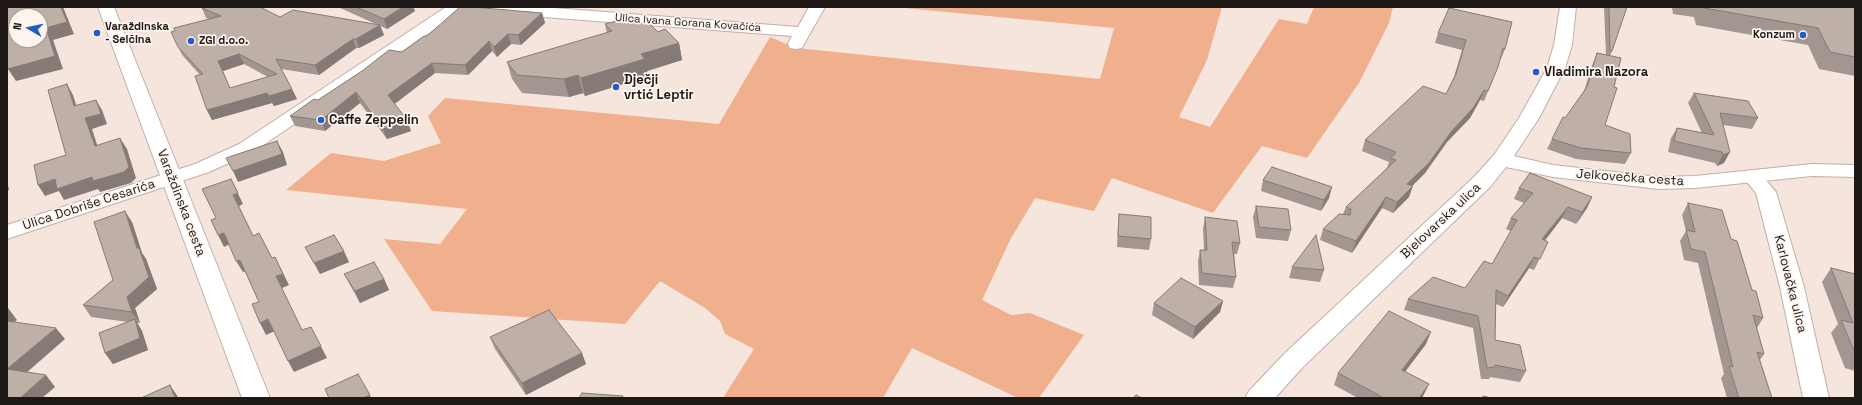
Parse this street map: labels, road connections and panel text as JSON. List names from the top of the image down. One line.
{"streets":{"main road":["Jelkovečka cesta","Varaždinska cesta","Bjelovarska ulica"],"street":["Ulica Ivana Gorana Kovačića","Ulica Dobriše Cesarića","Karlovačka ulica"]},"crossings":[["Jelkovečka cesta","Bjelovarska ulica"],["Jelkovečka cesta","Karlovačka ulica"],["Varaždinska cesta","Ulica Dobriše Cesarića"]],"places":["Varaždinska - Selčina","Konzum","ZGI d.o.o.","Vladimira Nazora","Dječji vrtić Leptir","Caffe Zeppelin"],"north":"left"}
